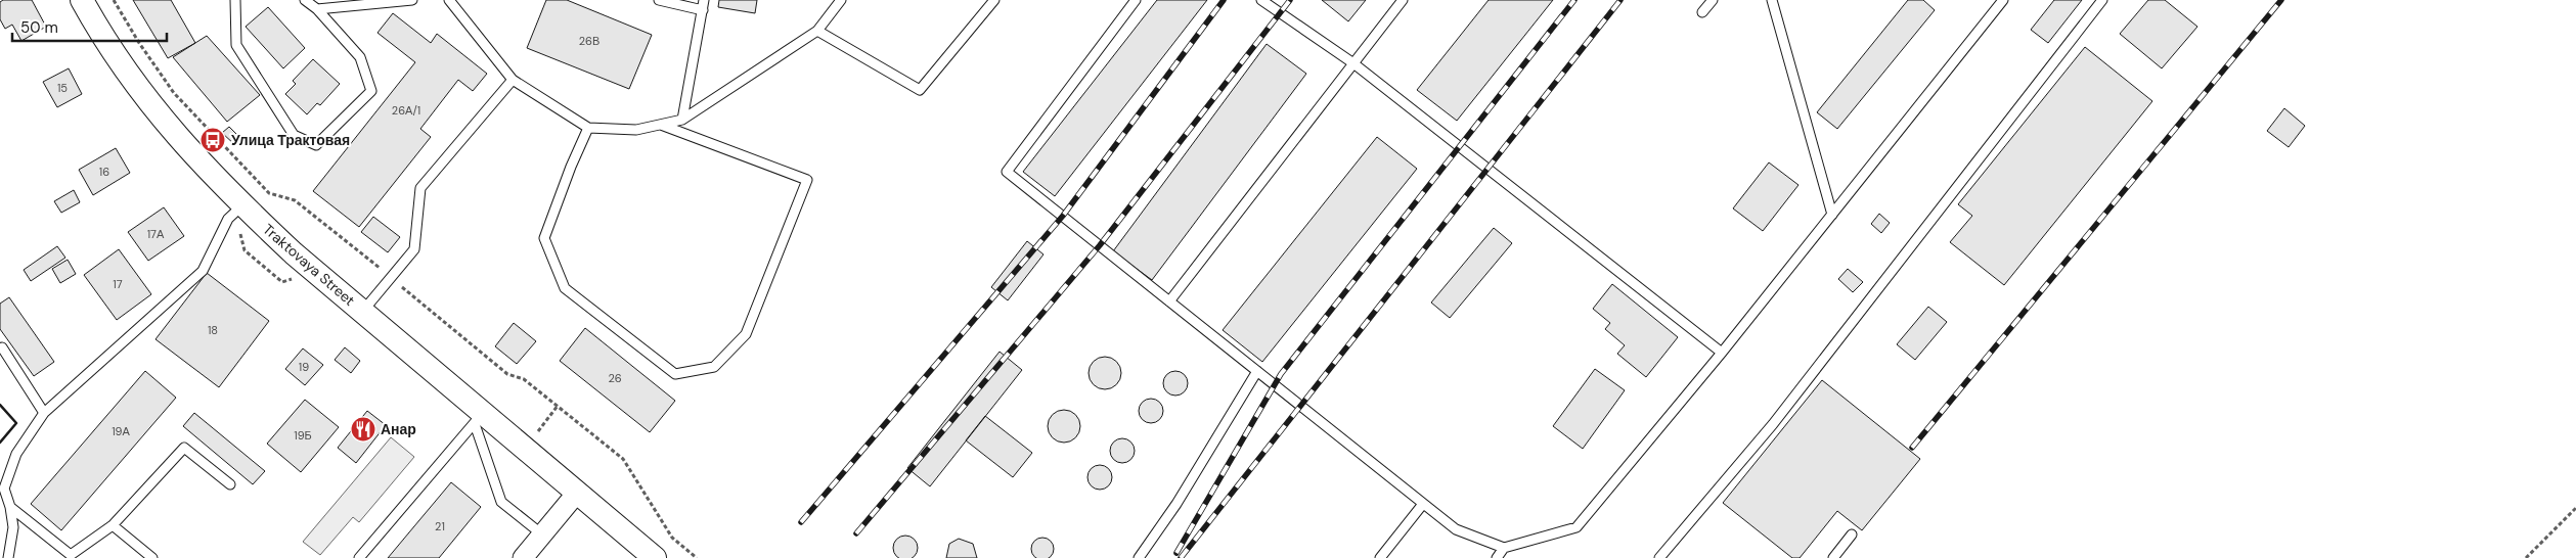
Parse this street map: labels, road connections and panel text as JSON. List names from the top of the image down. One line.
{"streets":{"street":["Traktovaya Street"]},"places":{"bus stop":["Улица Трактовая"],"restaurant":["Анар"]},"house_numbers":["26В","15","26А/1","16","17А","17","18","19","26","19А","19Б","21"],"scale_bar":"50 m"}
